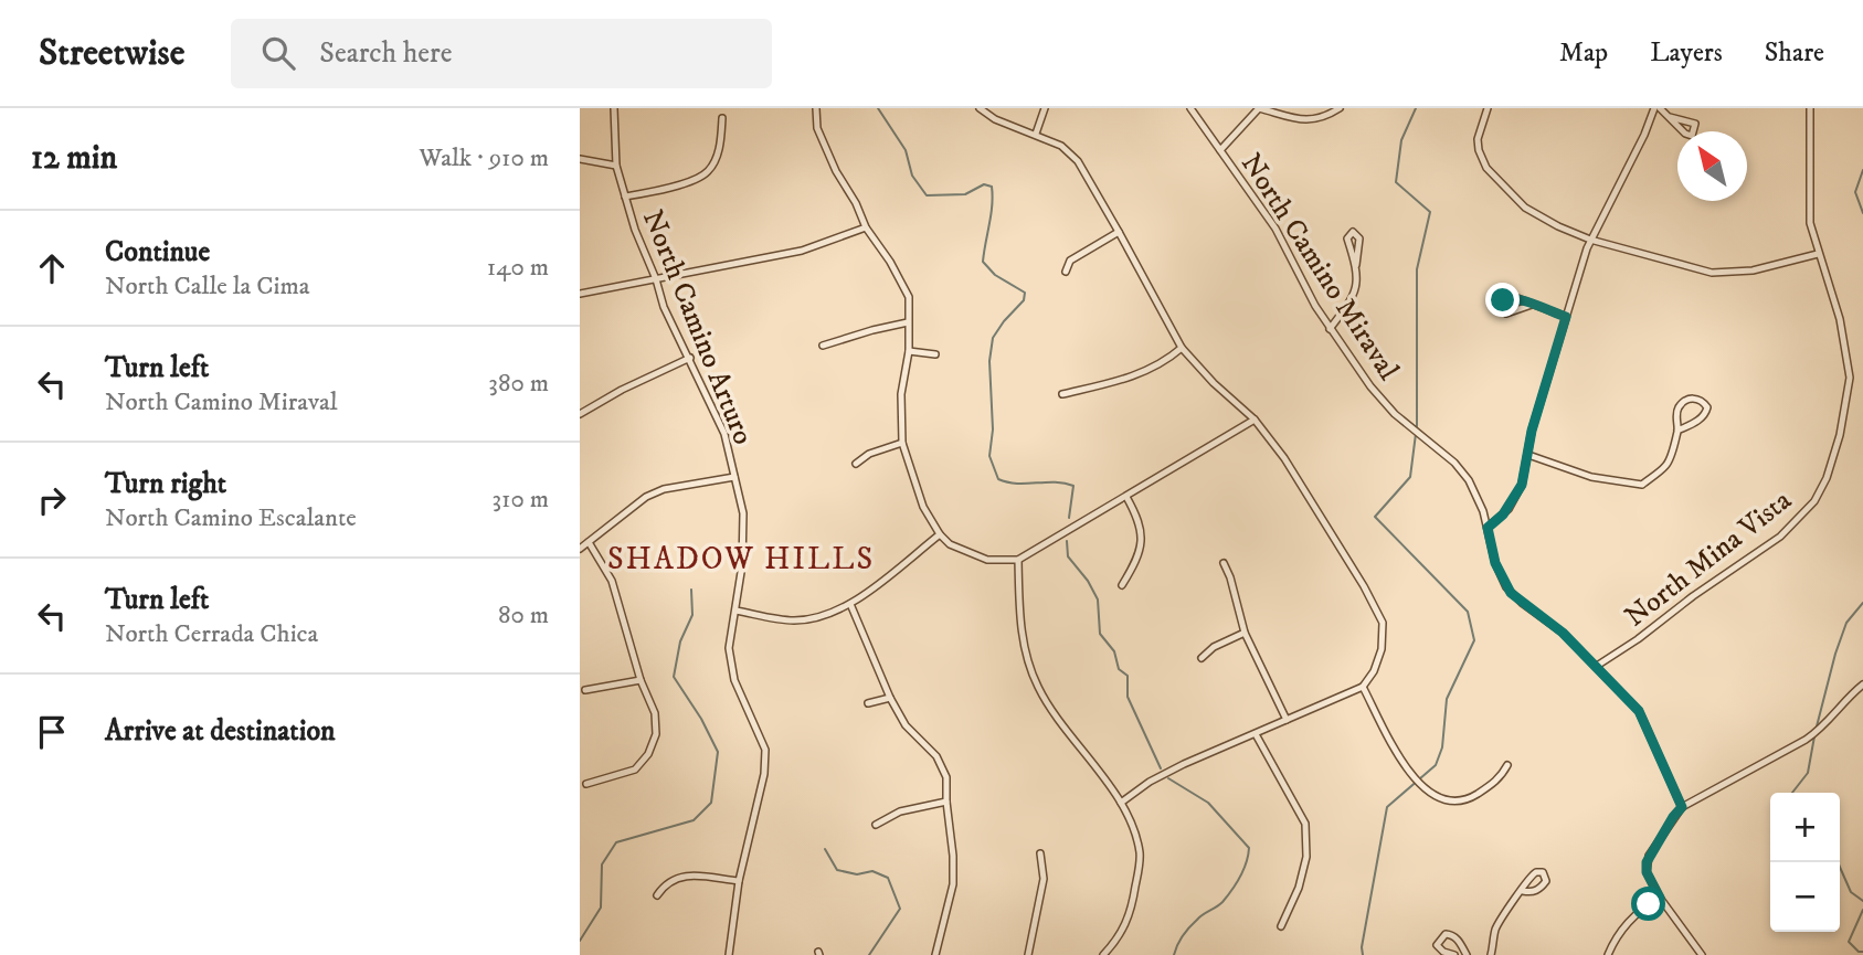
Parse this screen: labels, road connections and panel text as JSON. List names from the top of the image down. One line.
{"streets":{"street":["North Camino Miraval","North Camino Arturo","North Mina Vista"]},"crossings":[["North Camino Miraval","North Mina Vista"]],"districts":["SHADOW HILLS"],"north":"top left","page":{"header":"Streetwise","search":"Search here","nav":["Map","Layers","Share"],"heading":["12 min","Walk · 910 m"],"list":[["Continue","North Calle la Cima","140 m"],["Turn left","North Camino Miraval","380 m"],["Turn right","North Camino Escalante","310 m"],["Turn left","North Cerrada Chica","80 m"],"Arrive at destination"],"map_buttons":["+","−"]}}
